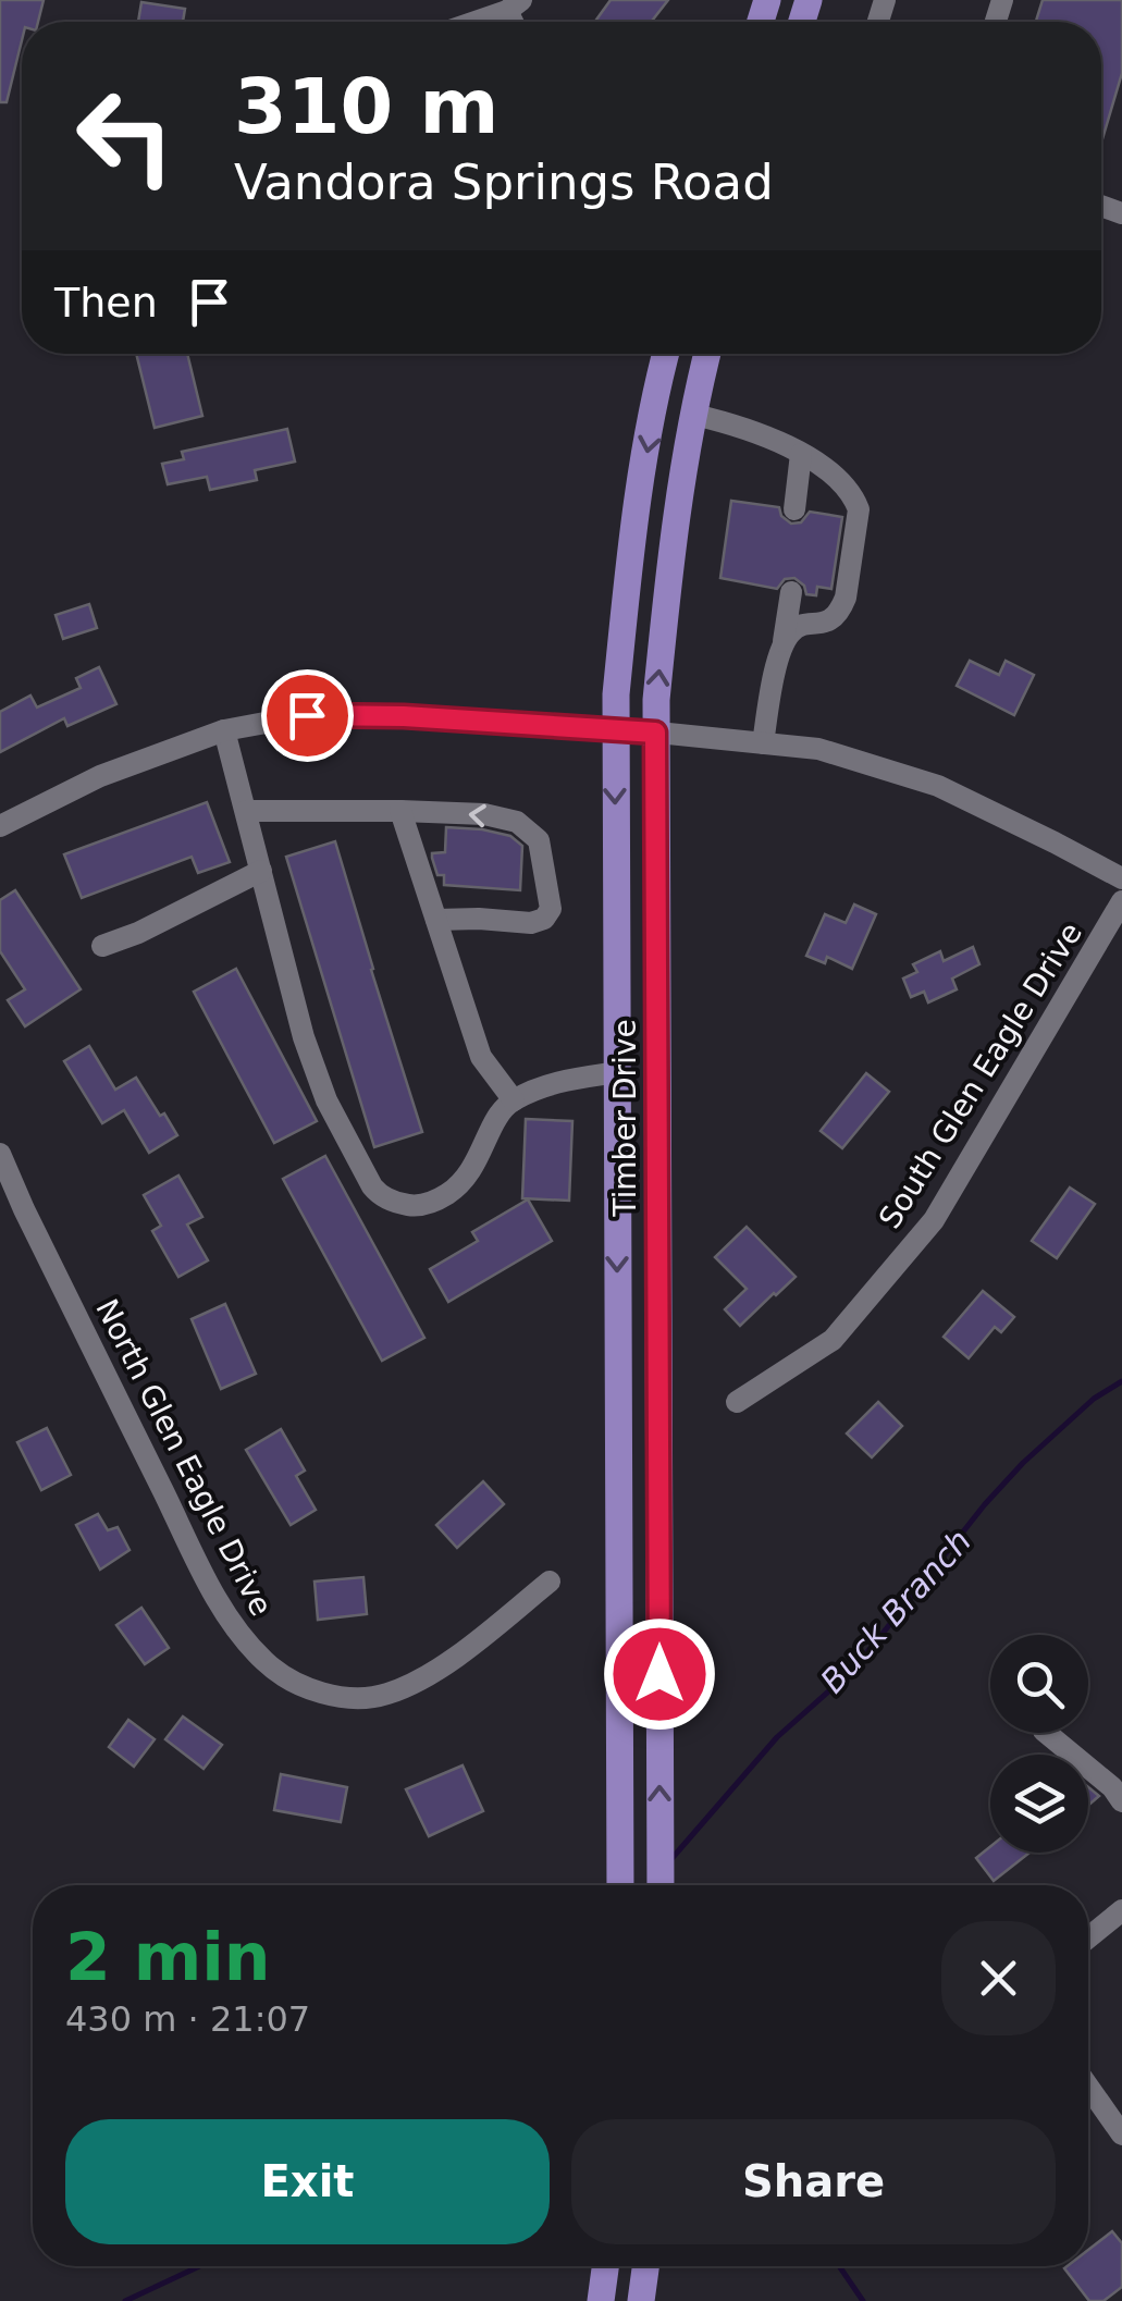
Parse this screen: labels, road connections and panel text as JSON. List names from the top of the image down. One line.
{"streets":{"main road":["Timber Drive"],"street":["South Glen Eagle Drive","North Glen Eagle Drive"]},"water":["Buck Branch"],"page":{"turn":["310 m","Vandora Springs Road"],"then":"Then","heading":["2 min","430 m · 21:07"],"buttons":["Exit","Share"]}}
